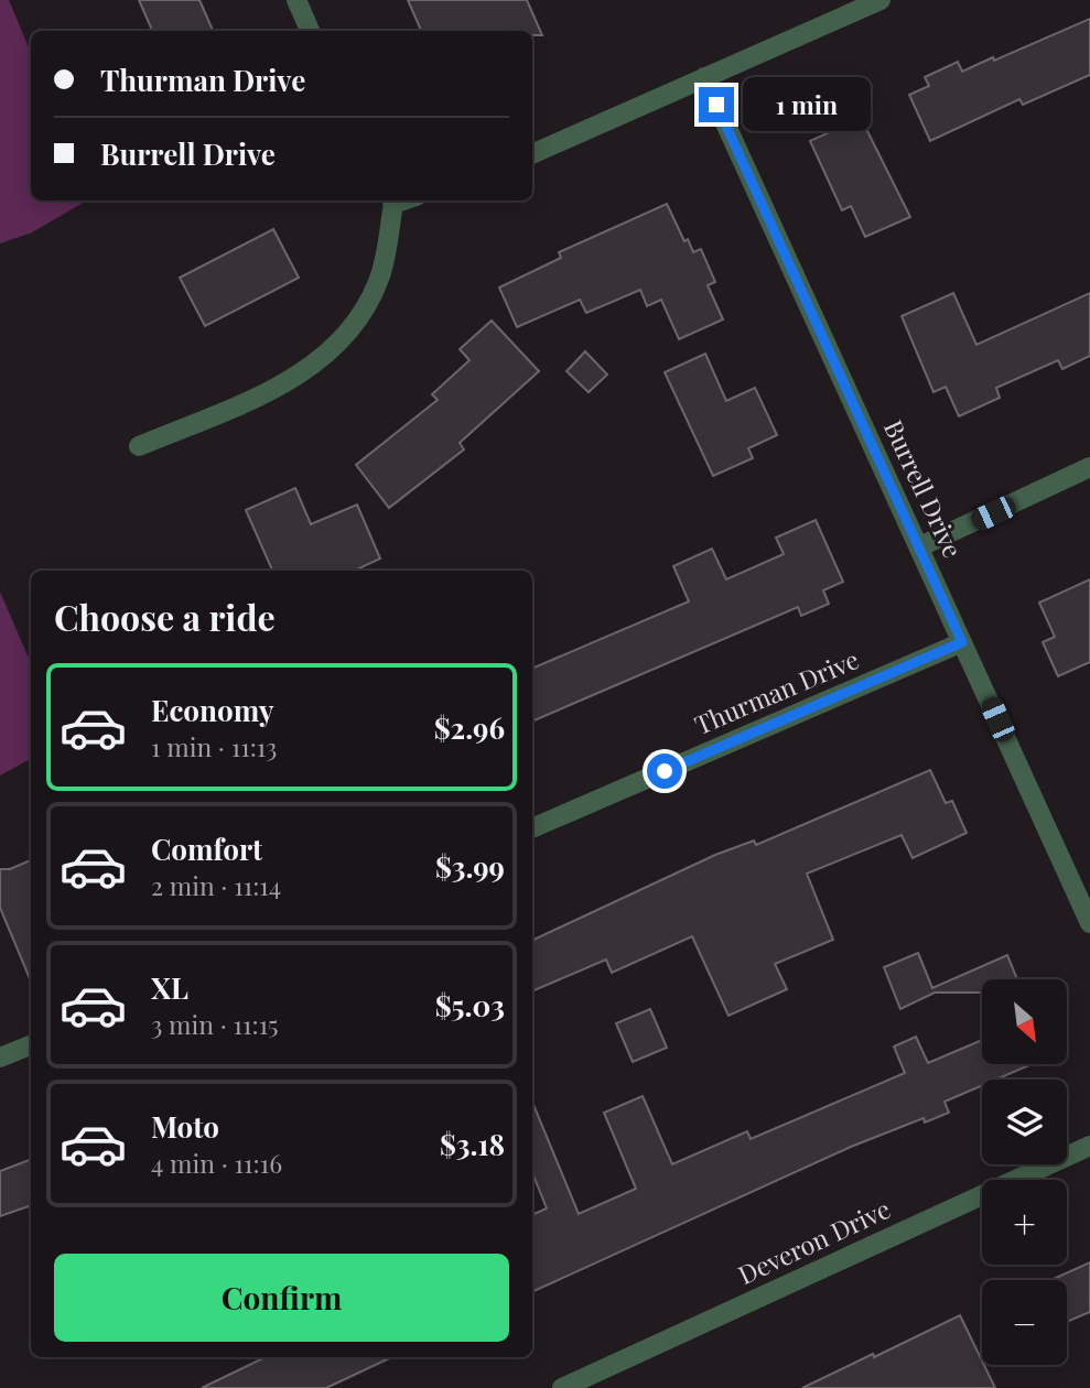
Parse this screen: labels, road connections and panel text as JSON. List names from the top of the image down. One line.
{"streets":{"street":["Burrell Drive","Thurman Drive","Deveron Drive"]},"crossings":[["Burrell Drive","Thurman Drive"]],"north":"bottom right","page":{"banner":["Thurman Drive","Burrell Drive"],"bubble":"1 min","heading":"Choose a ride","list":[{"name":"Economy","note":"1 min · 11:13","value":"$2.96"},{"name":"Comfort","note":"2 min · 11:14","value":"$3.99"},{"name":"XL","note":"3 min · 11:15","value":"$5.03"},{"name":"Moto","note":"4 min · 11:16","value":"$3.18"}],"map_buttons":["+","−"],"buttons":"Confirm"}}
